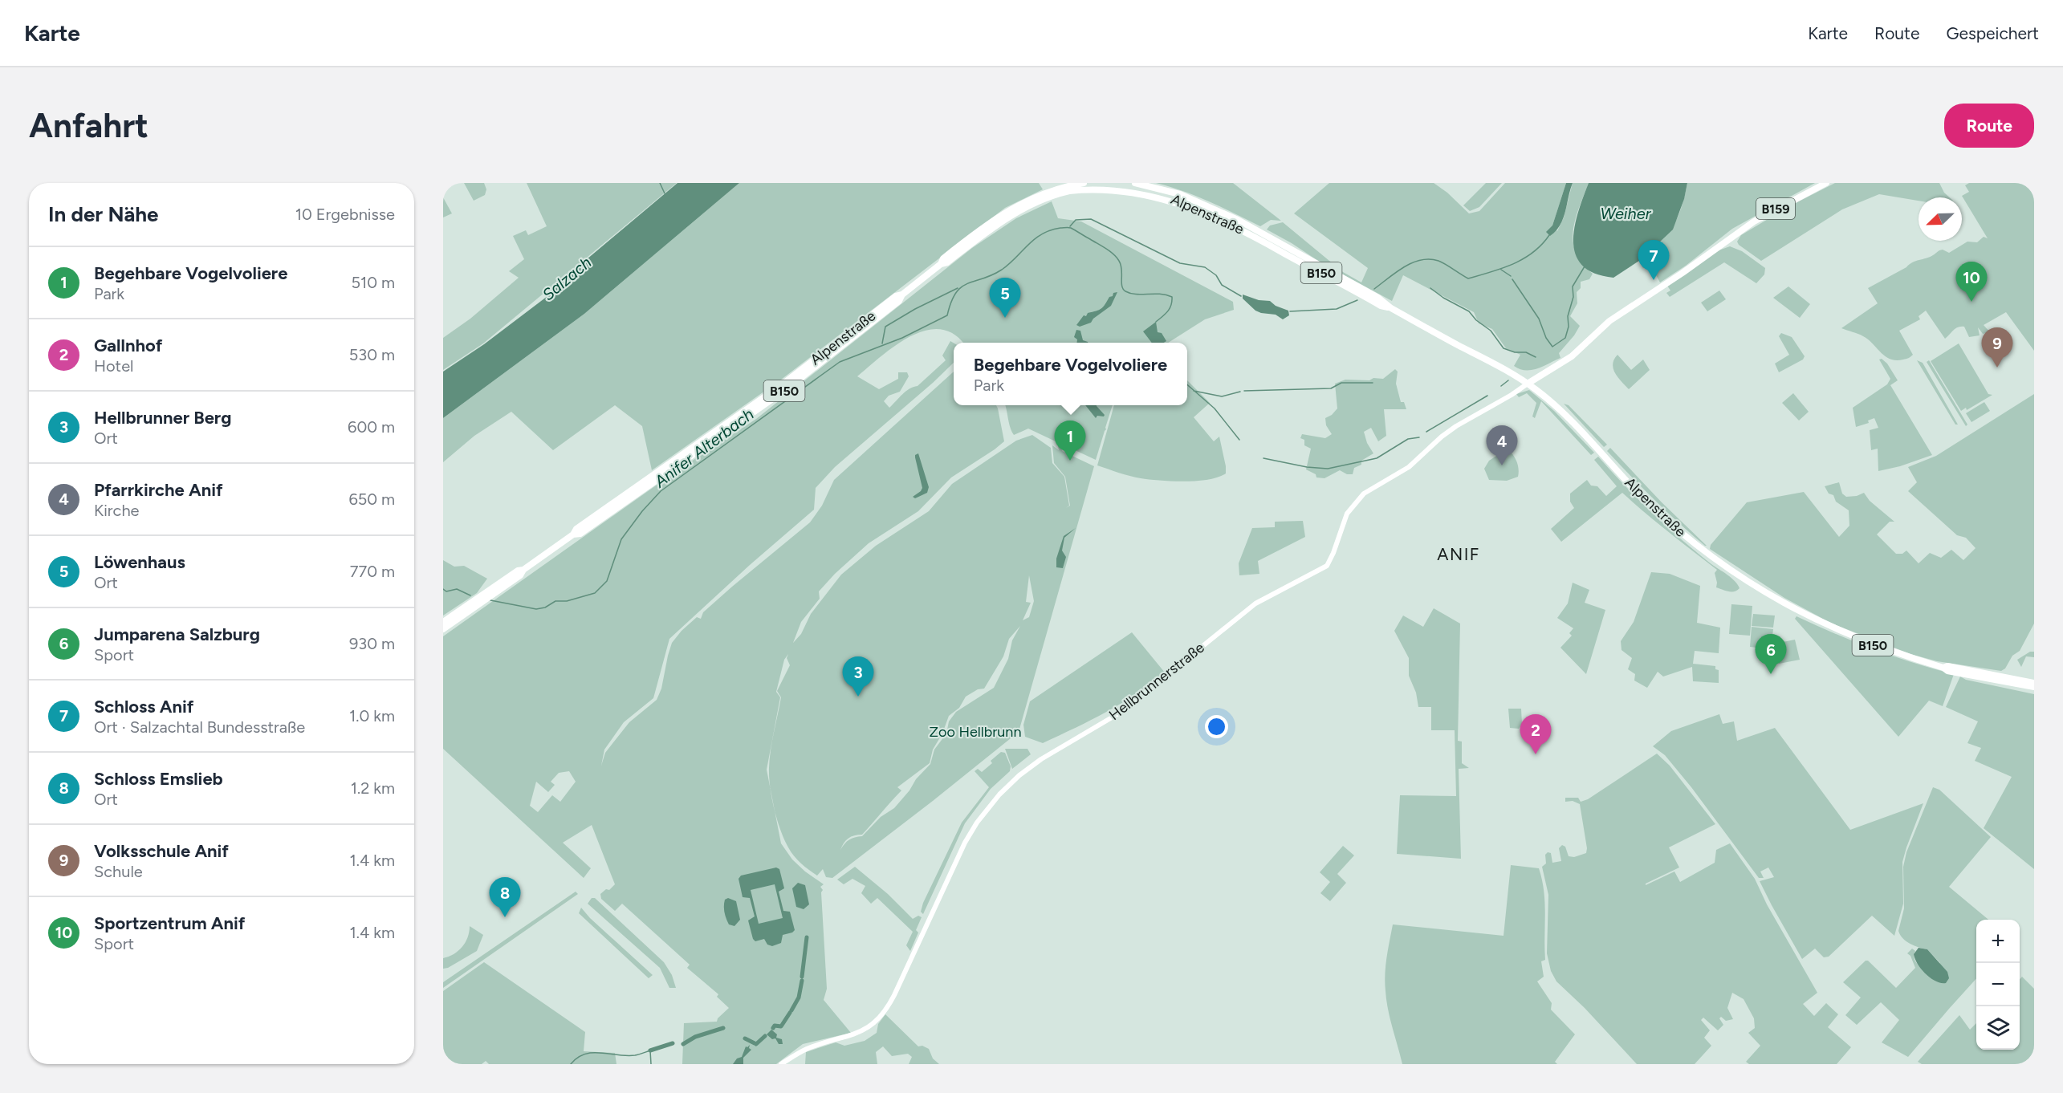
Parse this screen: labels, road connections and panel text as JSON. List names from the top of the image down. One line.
{"streets":{"main road":["B159","Alpenstraße","B150"],"street":["Hellbrunnerstraße"]},"crossings":[["B159","Alpenstraße"],["B159","Hellbrunnerstraße"],["Alpenstraße","Hellbrunnerstraße"]],"districts":["ANIF"],"water":["Weiher","Salzach","Anifer Alterbach"],"parks":["Zoo Hellbrunn"],"north":"bottom left","page":{"header":"Karte","nav":["Karte","Route","Gespeichert"],"buttons":"Route","title":"Anfahrt","heading":["In der Nähe","10 Ergebnisse"],"pins":["7","10","5","9","1","4","6","3","2","8"],"list":[{"mark":"1","name":"Begehbare Vogelvoliere","note":"Park","value":"510 m"},{"mark":"2","name":"Gallnhof","note":"Hotel","value":"530 m"},{"mark":"3","name":"Hellbrunner Berg","note":"Ort","value":"600 m"},{"mark":"4","name":"Pfarrkirche Anif","note":"Kirche","value":"650 m"},{"mark":"5","name":"Löwenhaus","note":"Ort","value":"770 m"},{"mark":"6","name":"Jumparena Salzburg","note":"Sport","value":"930 m"},{"mark":"7","name":"Schloss Anif","note":"Ort · Salzachtal Bundesstraße","value":"1.0 km"},{"mark":"8","name":"Schloss Emslieb","note":"Ort","value":"1.2 km"},{"mark":"9","name":"Volksschule Anif","note":"Schule","value":"1.4 km"},{"mark":"10","name":"Sportzentrum Anif","note":"Sport","value":"1.4 km"}],"popup":["Begehbare Vogelvoliere","Park"],"map_buttons":["+","−"]}}
